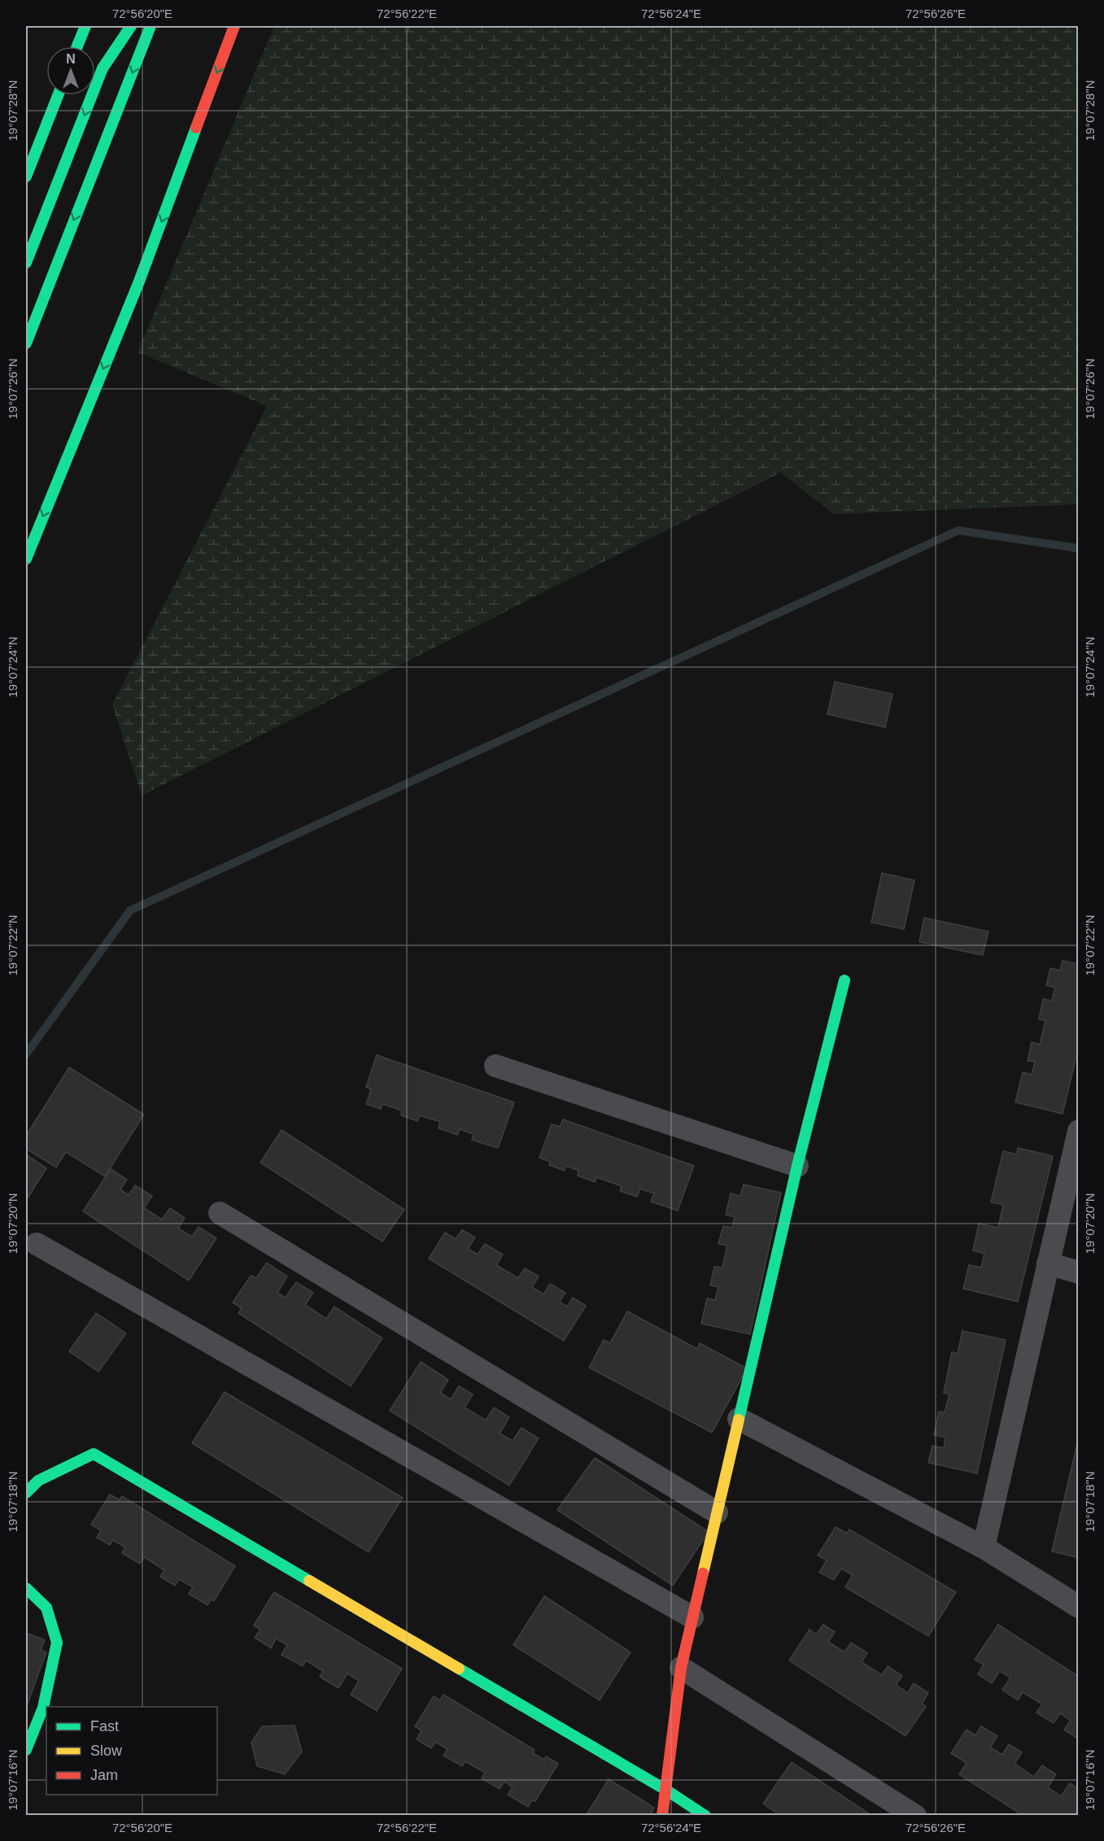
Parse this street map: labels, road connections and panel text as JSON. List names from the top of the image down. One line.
{"legend":["Fast","Slow","Jam"],"north":"top","coordinates":["72°56'20\"E","72°56'22\"E","72°56'24\"E","72°56'26\"E","19°07'28\"N","19°07'26\"N","19°07'24\"N","19°07'22\"N","19°07'20\"N","19°07'18\"N","19°07'16\"N"]}
